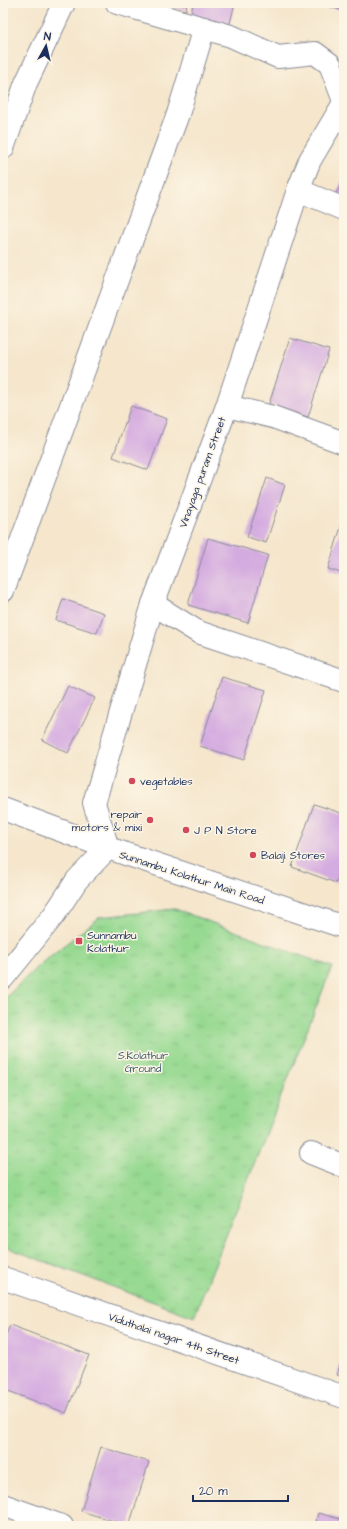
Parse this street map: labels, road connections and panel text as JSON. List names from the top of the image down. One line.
{"streets":{"street":["Vinayaga puram Street","Sunnambu Kolathur Main Road","Viduthalai nagar 4th Street"]},"crossings":[["Vinayaga puram Street","Sunnambu Kolathur Main Road"]],"parks":["S.Kolathur Ground"],"places":{"other":["vegetables","repair motors & mixi","J P N Store","Balaji Stores"],"transit":["Sunnambu Kolathur"]},"scale_bar":"20 m","north":"top"}
